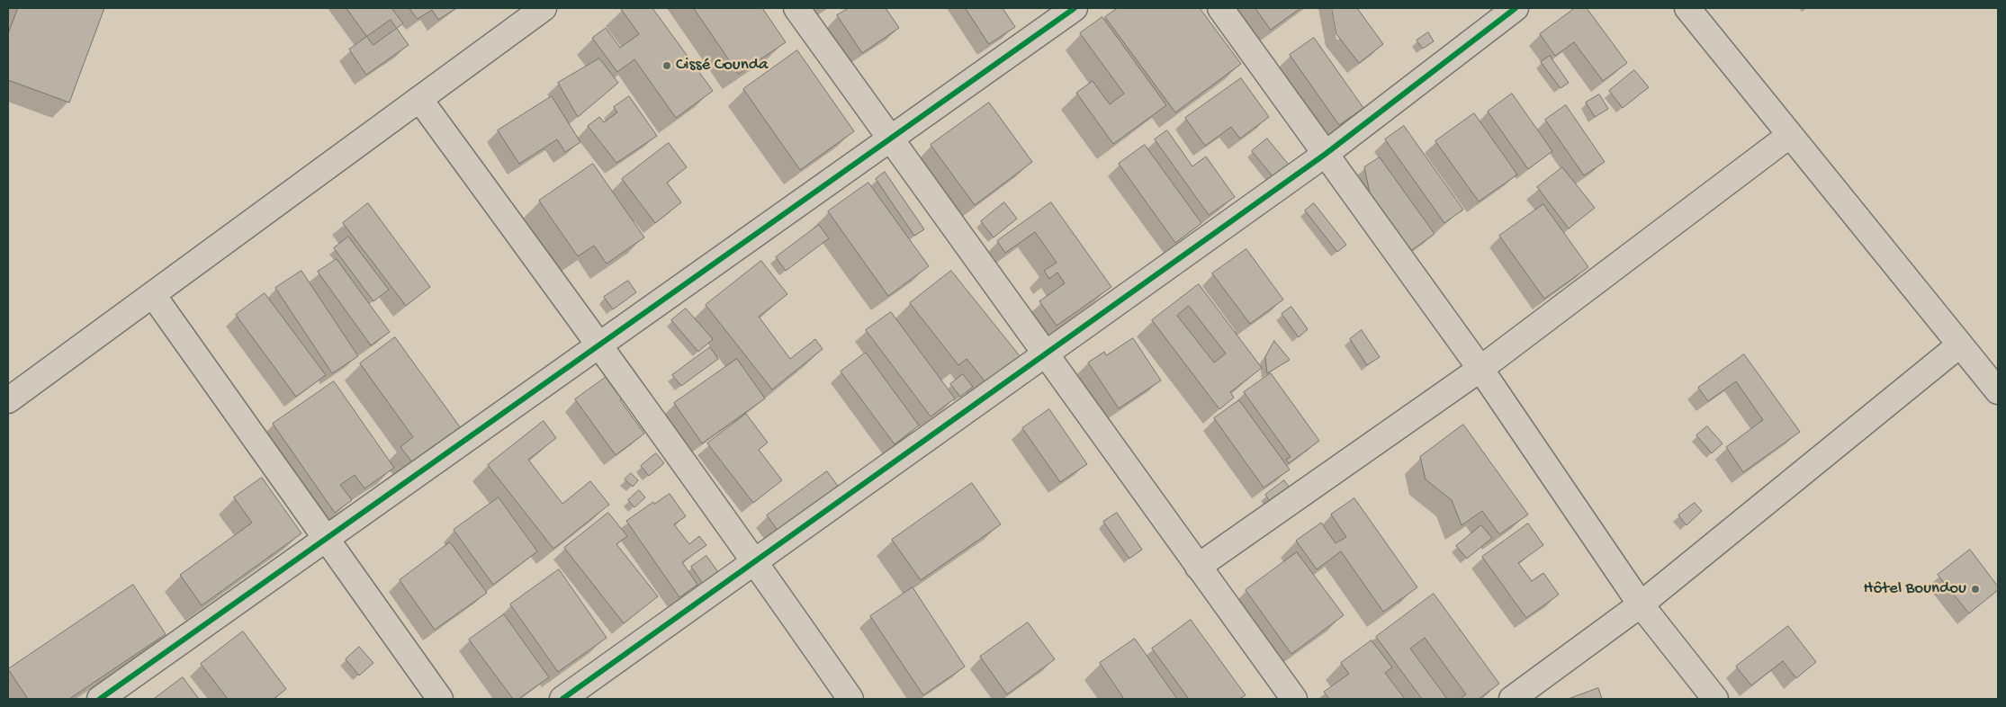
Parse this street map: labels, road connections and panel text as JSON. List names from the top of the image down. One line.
{"places":["Cissé Counda","Hôtel Boundou"]}
